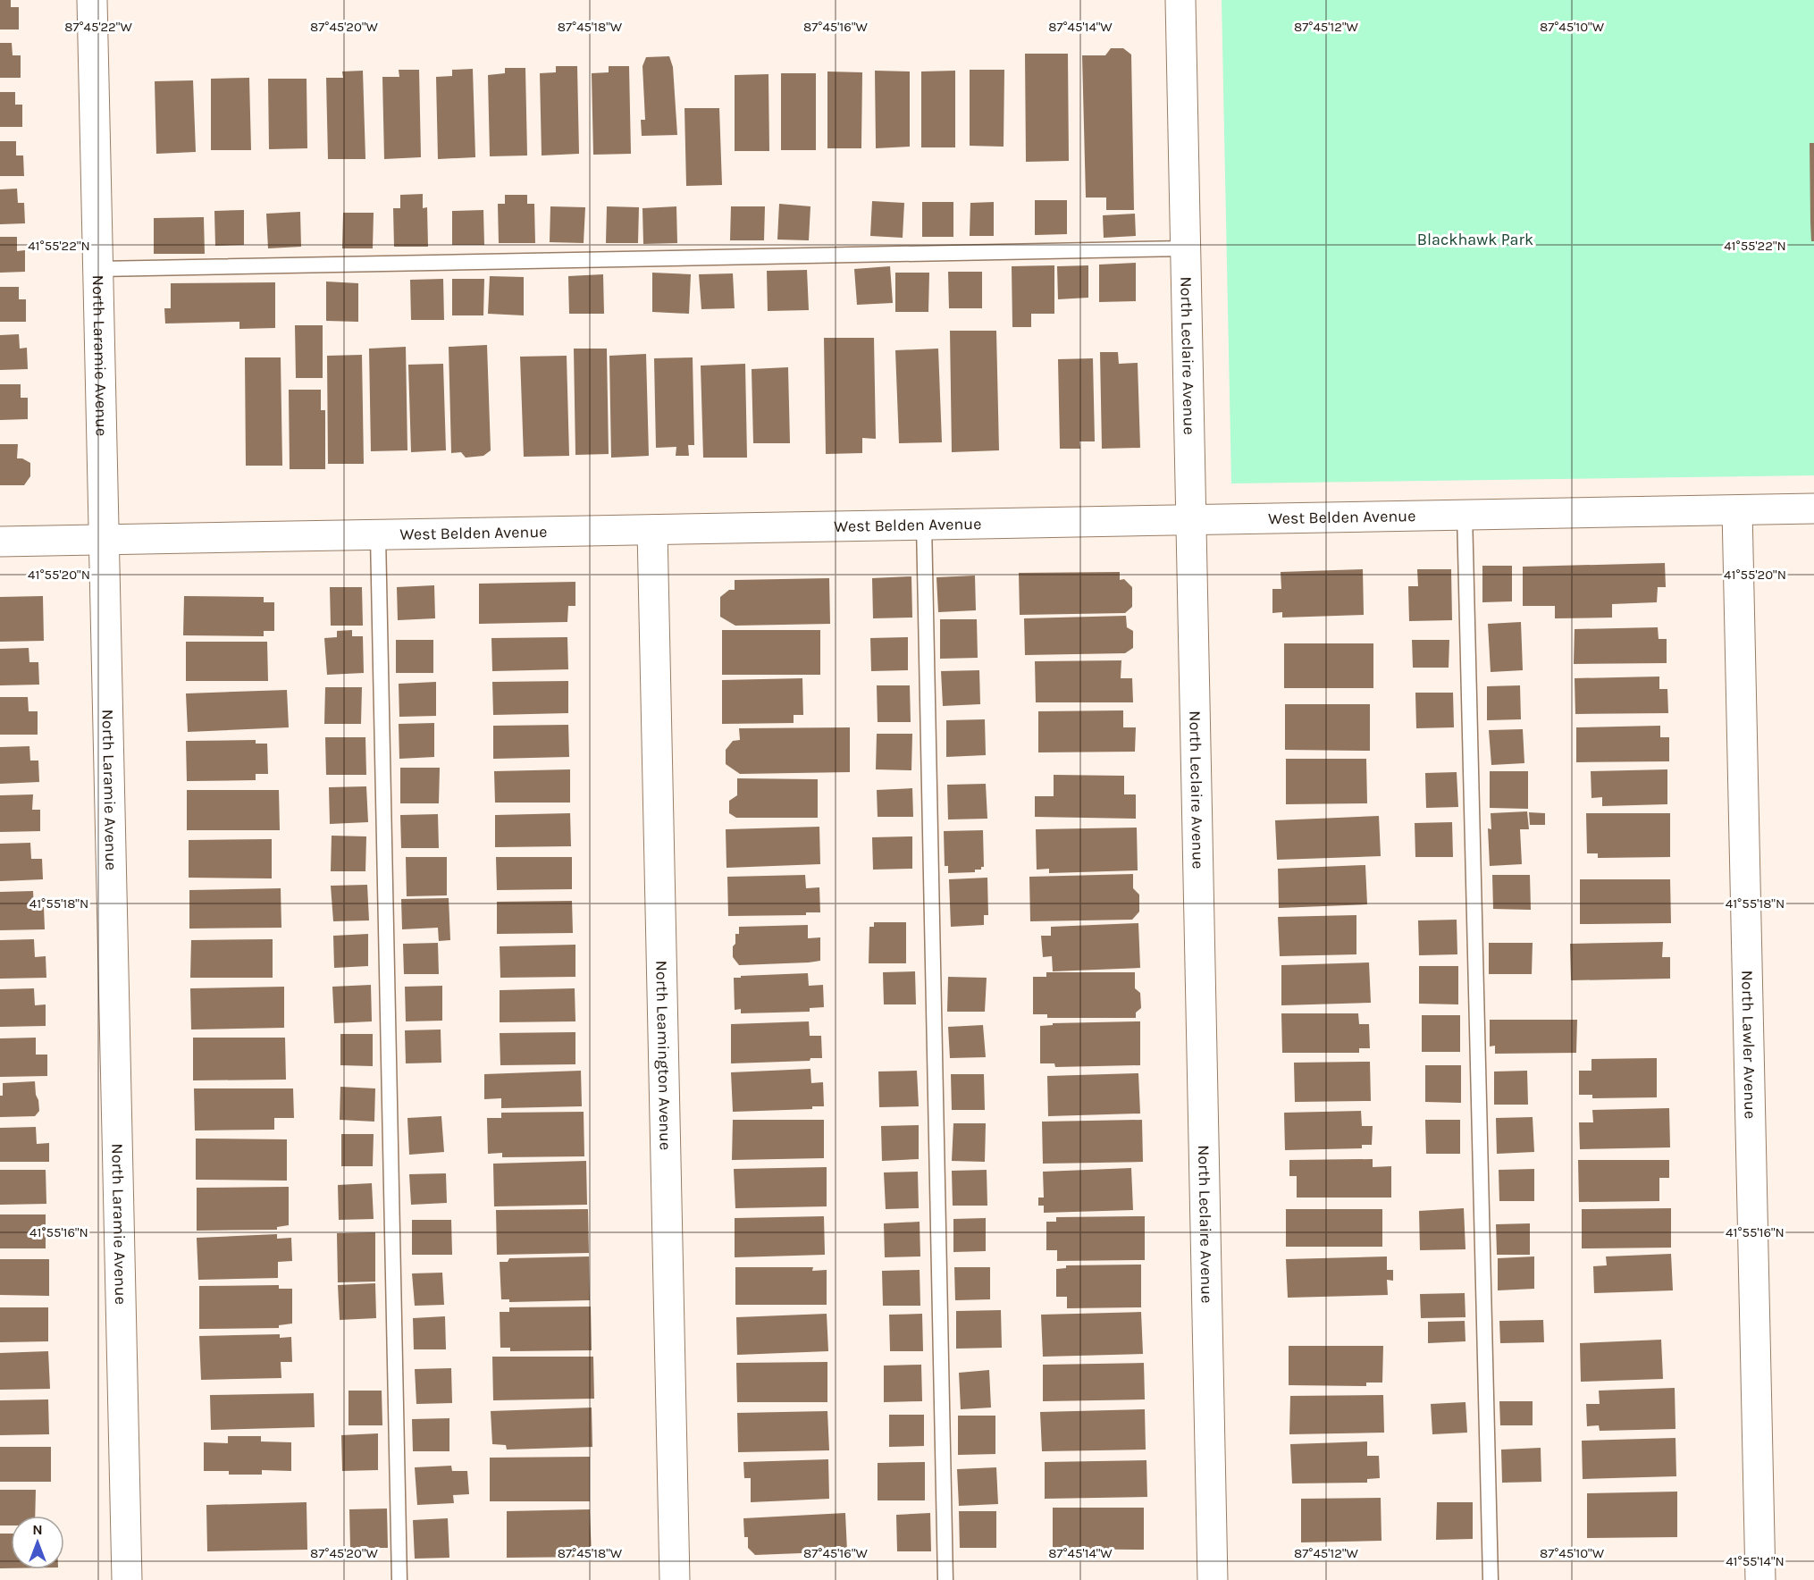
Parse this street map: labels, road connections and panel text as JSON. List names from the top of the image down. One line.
{"streets":{"street":["North Laramie Avenue","North Leclaire Avenue","West Belden Avenue","North Lawler Avenue","North Leamington Avenue"]},"crossings":[["North Laramie Avenue","West Belden Avenue"],["North Leclaire Avenue","West Belden Avenue"],["West Belden Avenue","North Lawler Avenue"],["West Belden Avenue","North Leamington Avenue"]],"parks":["Blackhawk Park"],"north":"top","coordinates":["87°45'22\"W","87°45'20\"W","87°45'18\"W","87°45'16\"W","87°45'14\"W","87°45'12\"W","87°45'10\"W","41°55'22\"N","41°55'20\"N","41°55'18\"N","41°55'16\"N","41°55'14\"N"]}
